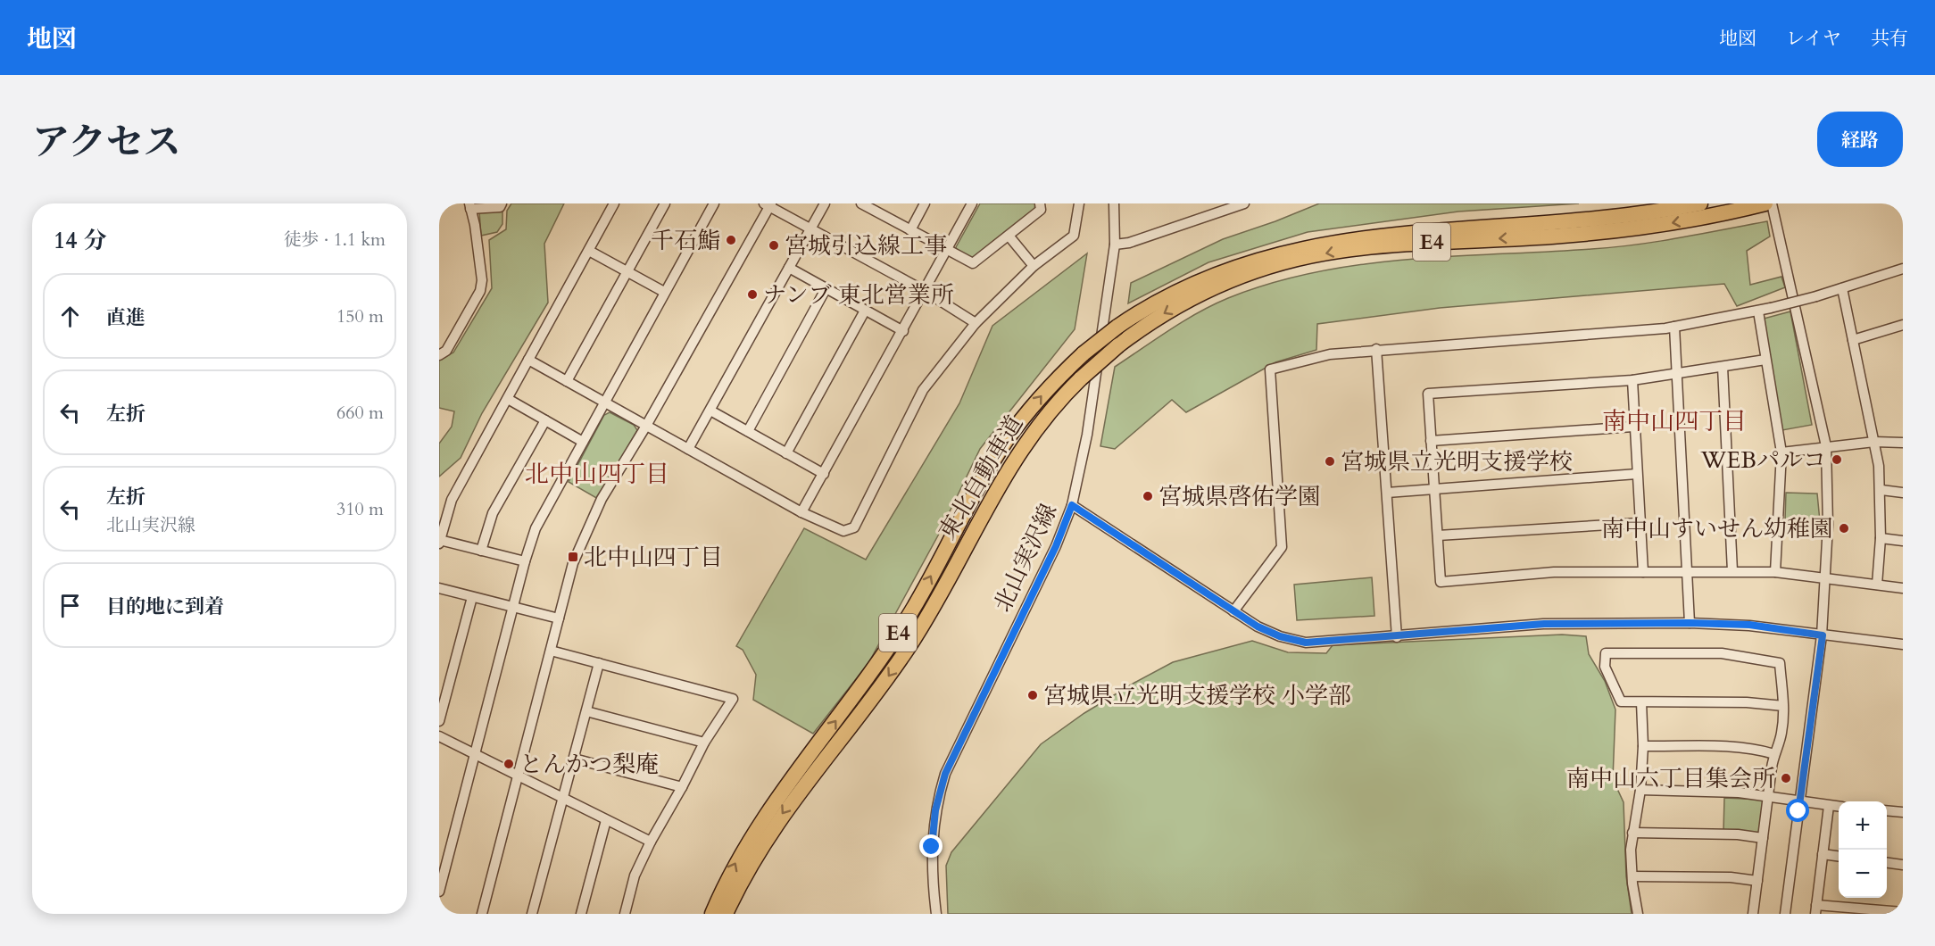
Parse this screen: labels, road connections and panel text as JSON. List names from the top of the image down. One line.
{"streets":{"highway":["E4","東北自動車道"],"street":["北山実沢線"]},"districts":["南中山四丁目","北中山四丁目"],"places":{"other":["千石鮨","宮城引込線工事","ナンブ 東北営業所","WEBパルコ","宮城県立光明支援学校","宮城県啓佑学園","南中山すいせん幼稚園","宮城県立光明支援学校 小学部","とんかつ梨庵","南中山六丁目集会所"],"transit":["北中山四丁目"]},"page":{"header":"地図","nav":["地図","レイヤ","共有"],"title":"アクセス","buttons":"経路","heading":["14 分","徒歩 · 1.1 km"],"list":[["直進","150 m"],["左折","660 m"],["左折","北山実沢線","310 m"],"目的地に到着"],"map_buttons":["+","−"]}}
